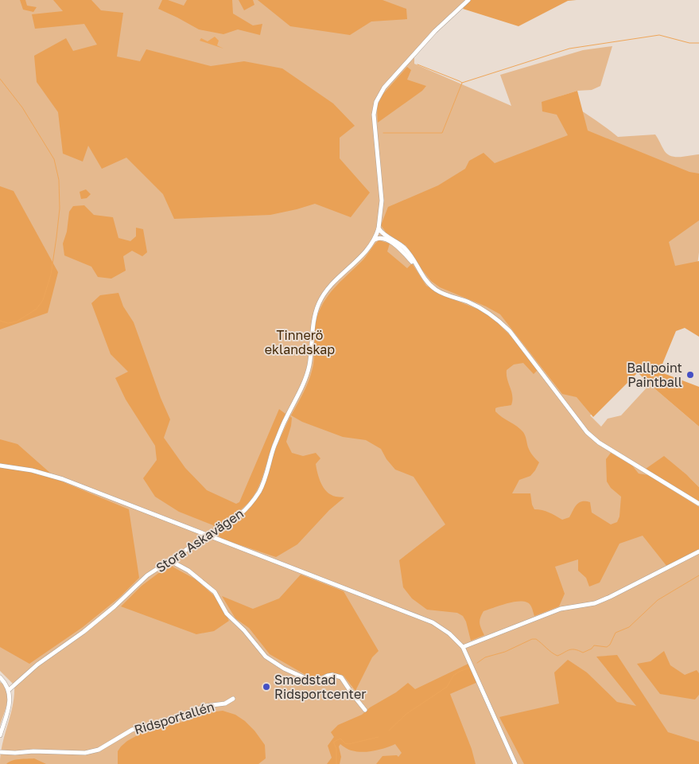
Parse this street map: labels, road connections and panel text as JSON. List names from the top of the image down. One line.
{"streets":{"street":["Stora Askavägen","Ridsportallén"]},"parks":["Tinnerö eklandskap"],"places":["Ballpoint Paintball","Smedstad Ridsportcenter"]}
